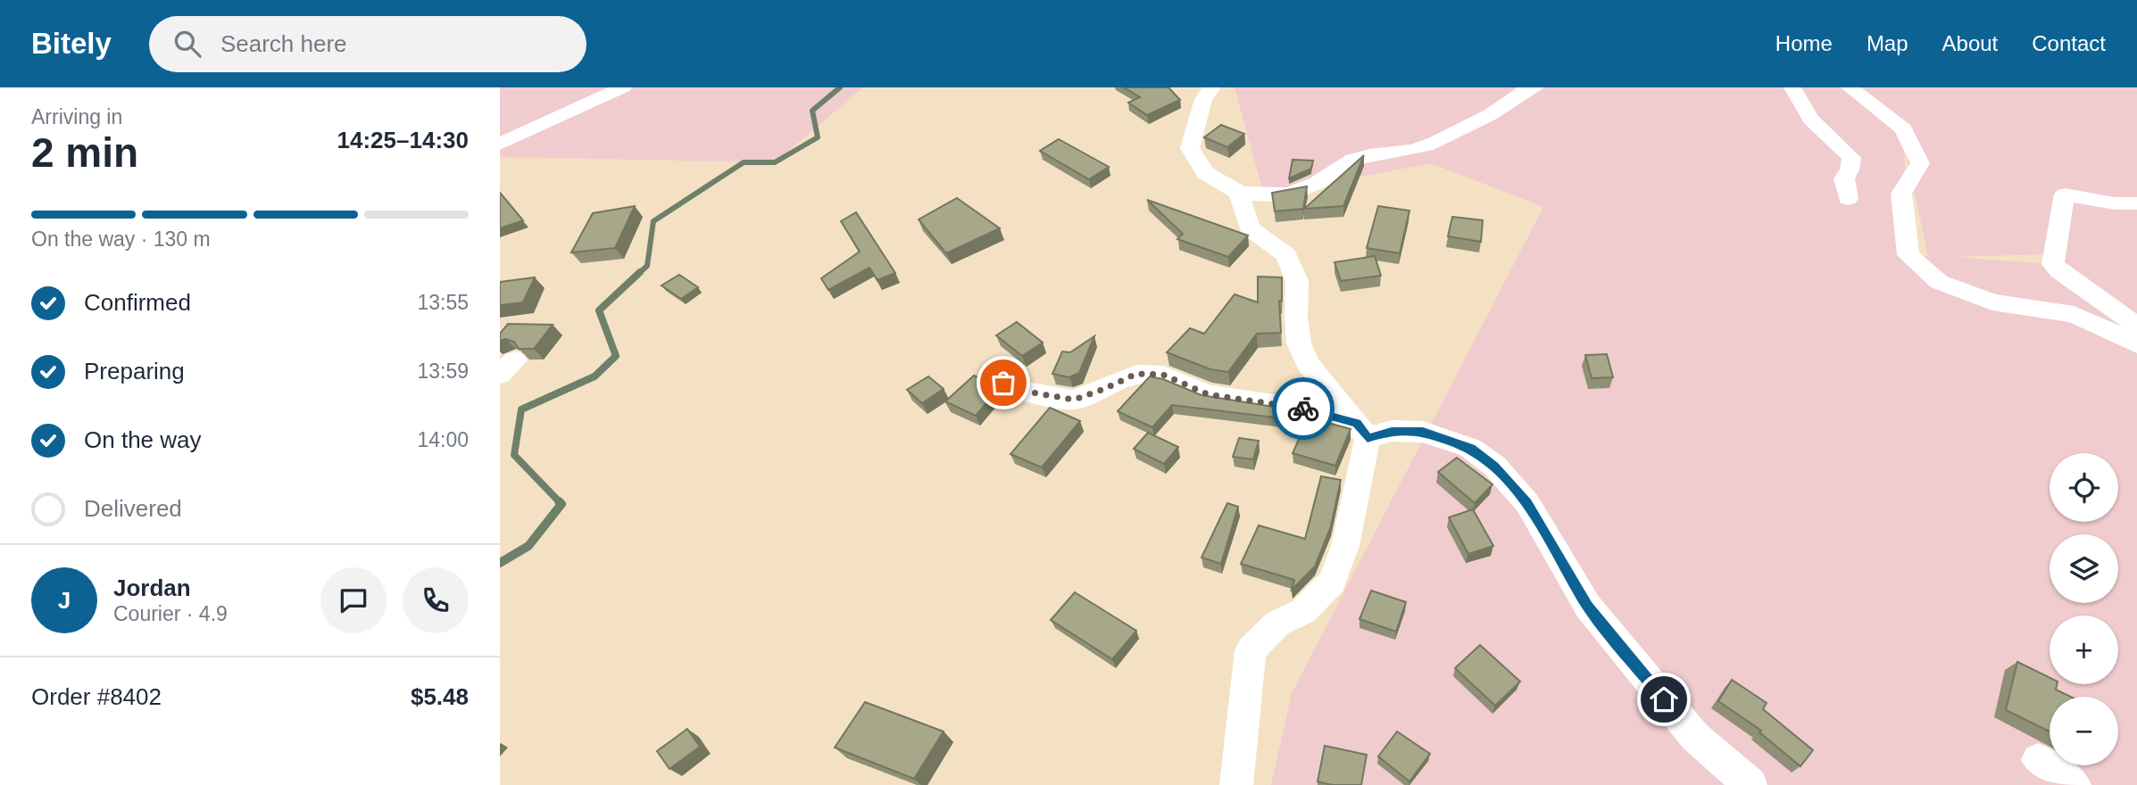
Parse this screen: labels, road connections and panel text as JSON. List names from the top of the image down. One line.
{"page":{"header":"Bitely","search":"Search here","nav":["Home","Map","About","Contact"],"heading":["2 min","Arriving in","14:25–14:30"],"panel":["Jordan","Courier · 4.9","Order #8402","$5.48"],"bar":"On the way · 130 m","list":[["Confirmed","13:55"],["Preparing","13:59"],["On the way","14:00"],"Delivered"],"map_buttons":["+","−"],"round":"J"}}
